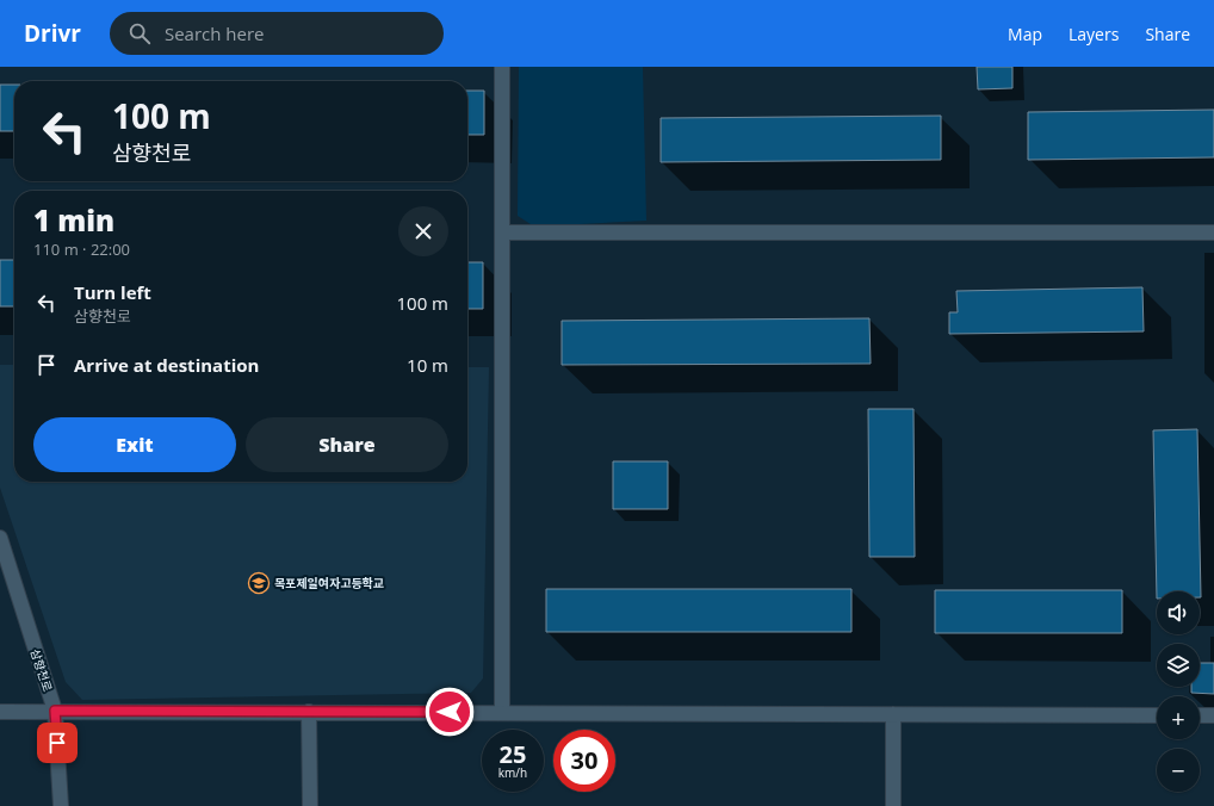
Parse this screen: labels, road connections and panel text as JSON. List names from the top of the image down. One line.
{"streets":{"street":["삼향천로"]},"places":{"school or university":["목포제일여자고등학교"]},"page":{"header":"Drivr","search":"Search here","nav":["Map","Layers","Share"],"turn":["100 m","삼향천로"],"heading":["1 min","110 m · 22:00"],"list":[{"name":"Turn left","note":"삼향천로","value":"100 m"},{"name":"Arrive at destination","value":"10 m"}],"buttons":["Exit","Share"],"map_buttons":["+","−"],"speed":"25 km/h","limit":"30"}}
